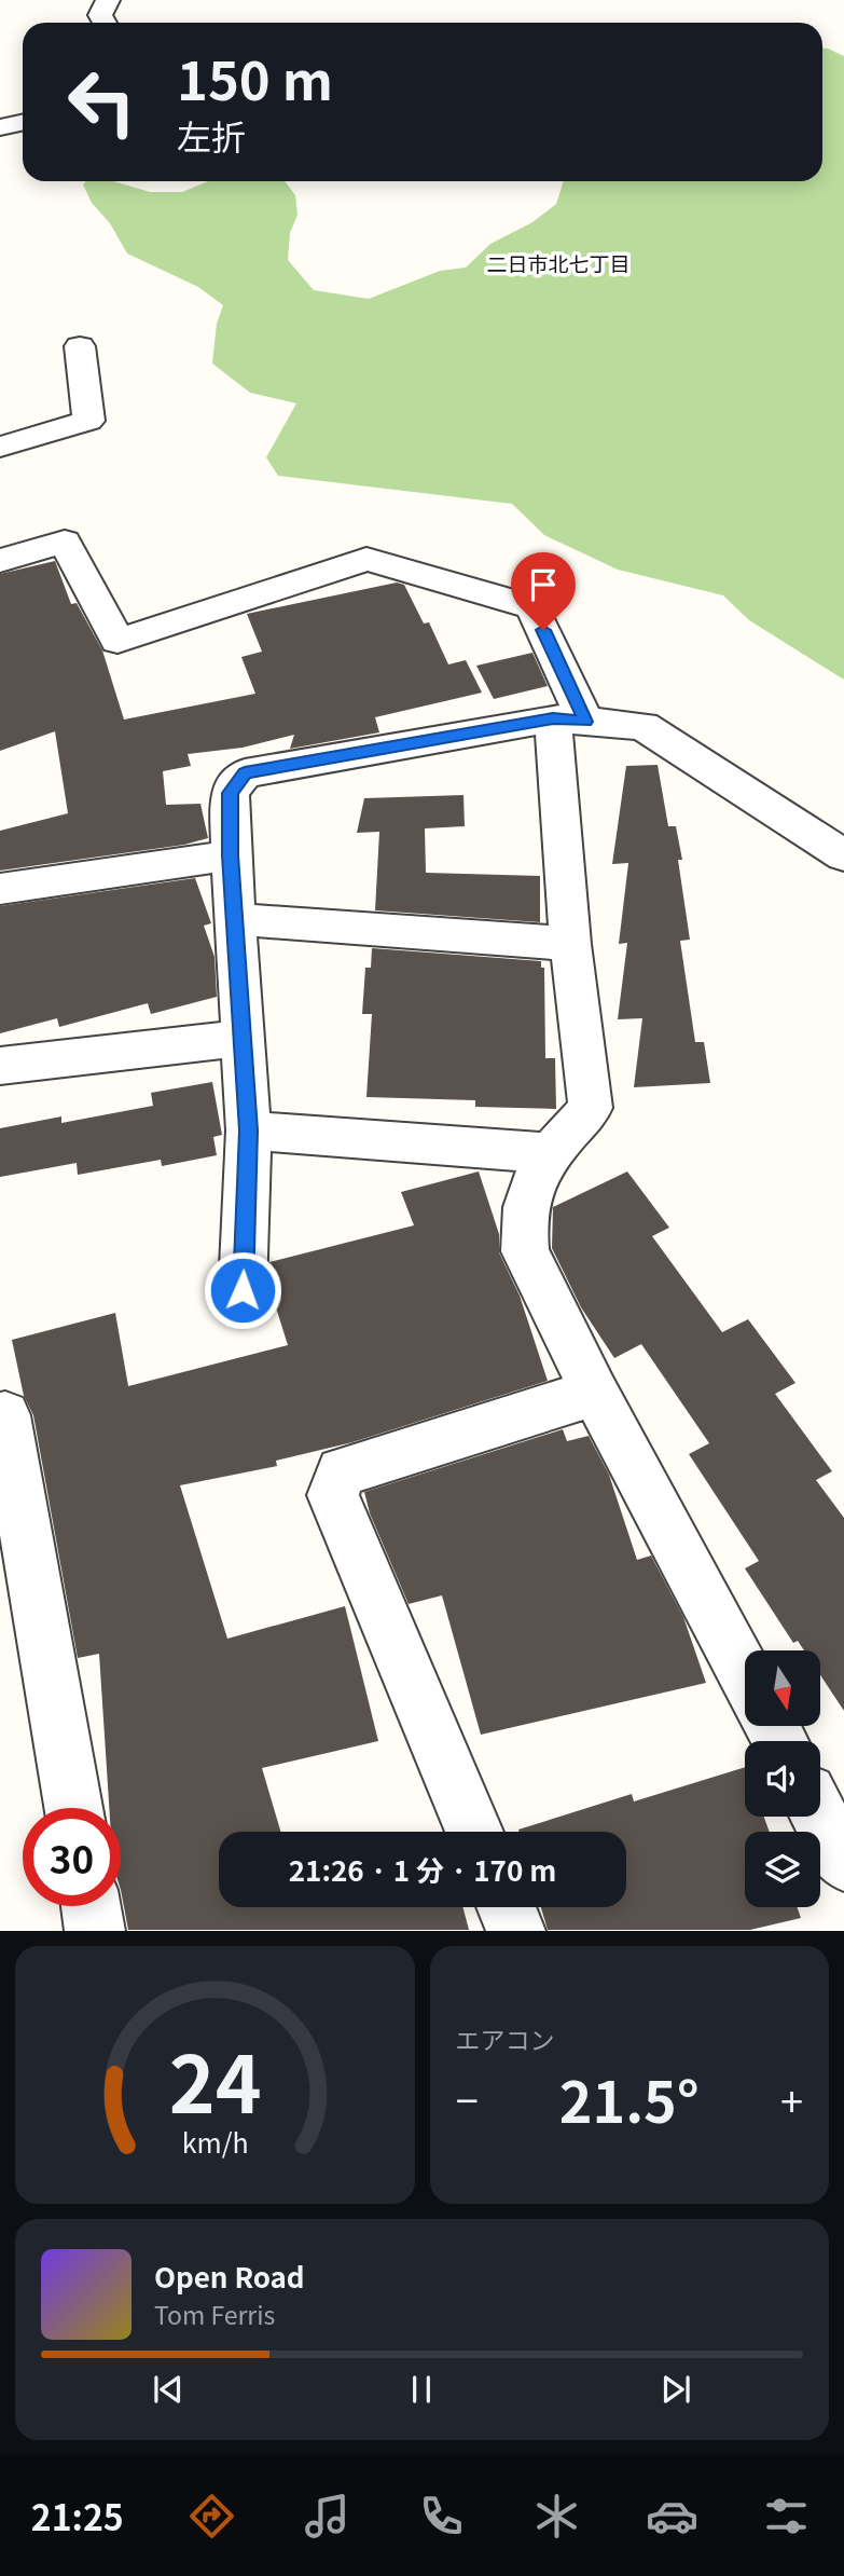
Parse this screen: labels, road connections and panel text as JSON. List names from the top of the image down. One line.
{"districts":["二日市北七丁目"],"north":"bottom","page":{"turn":["150 m","左折"],"limit":"30","trip":"21:26 · 1 分 · 170 m","tile":"エアコン","heat":["−","21.5°","+"],"song":["Open Road","Tom Ferris"],"tabs":"21:25","gauge":["24","km/h"]}}
